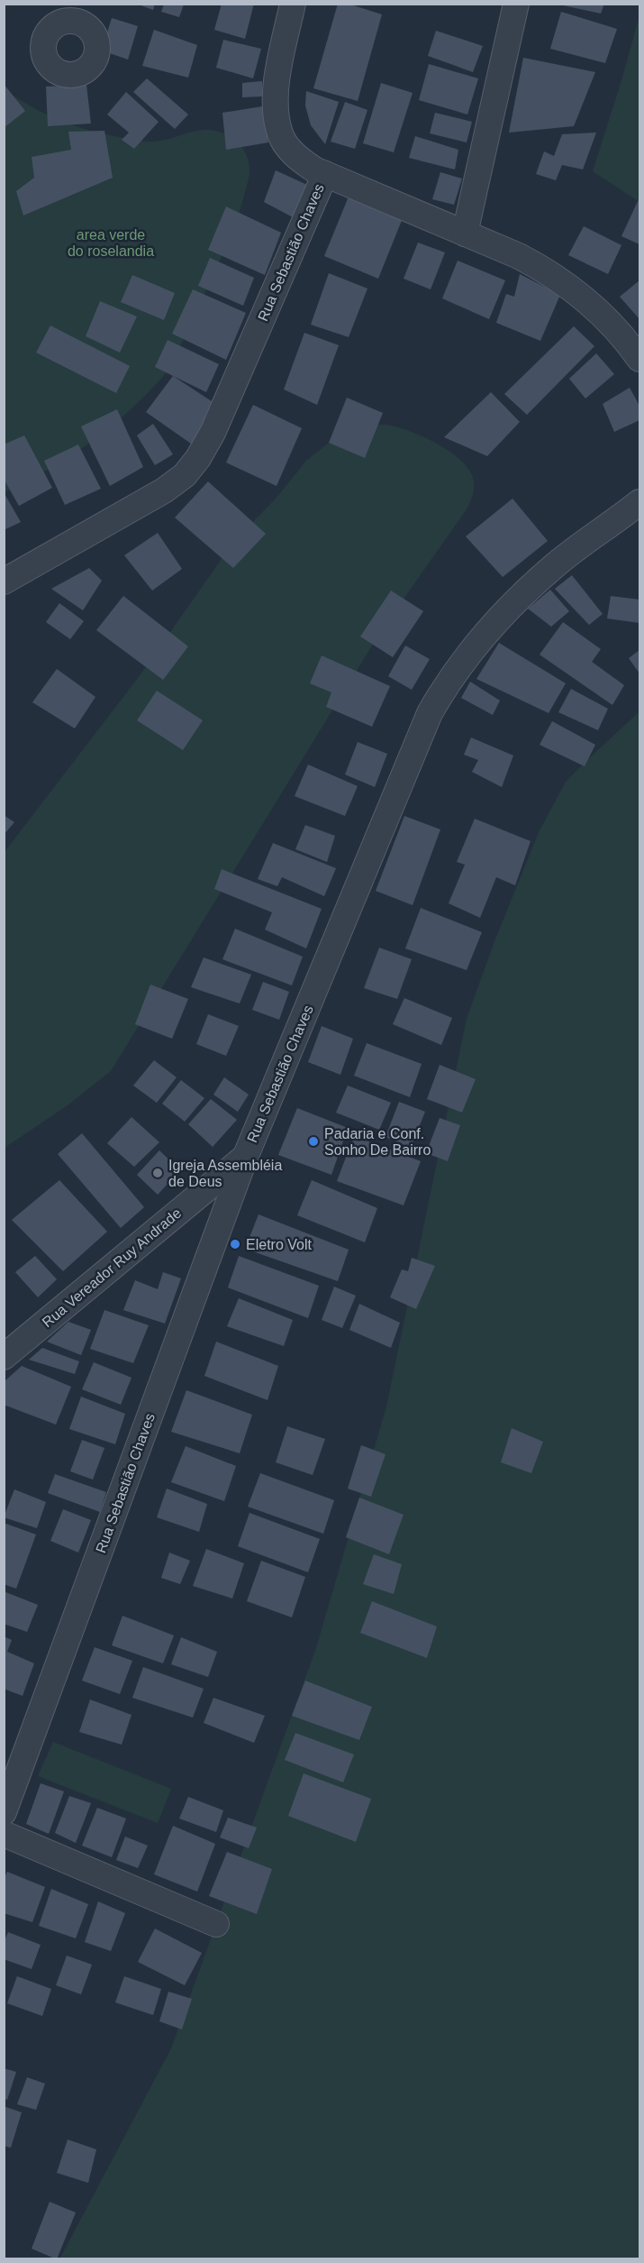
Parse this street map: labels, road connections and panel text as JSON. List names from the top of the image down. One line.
{"streets":{"street":["Rua Sebastião Chaves","Rua Vereador Ruy Andrade"]},"crossings":[["Rua Sebastião Chaves","Rua Vereador Ruy Andrade"]],"parks":["area verde do roselandia"],"places":["Padaria e Conf. Sonho De Bairro","Igreja Assembléia de Deus","Eletro Volt"]}
